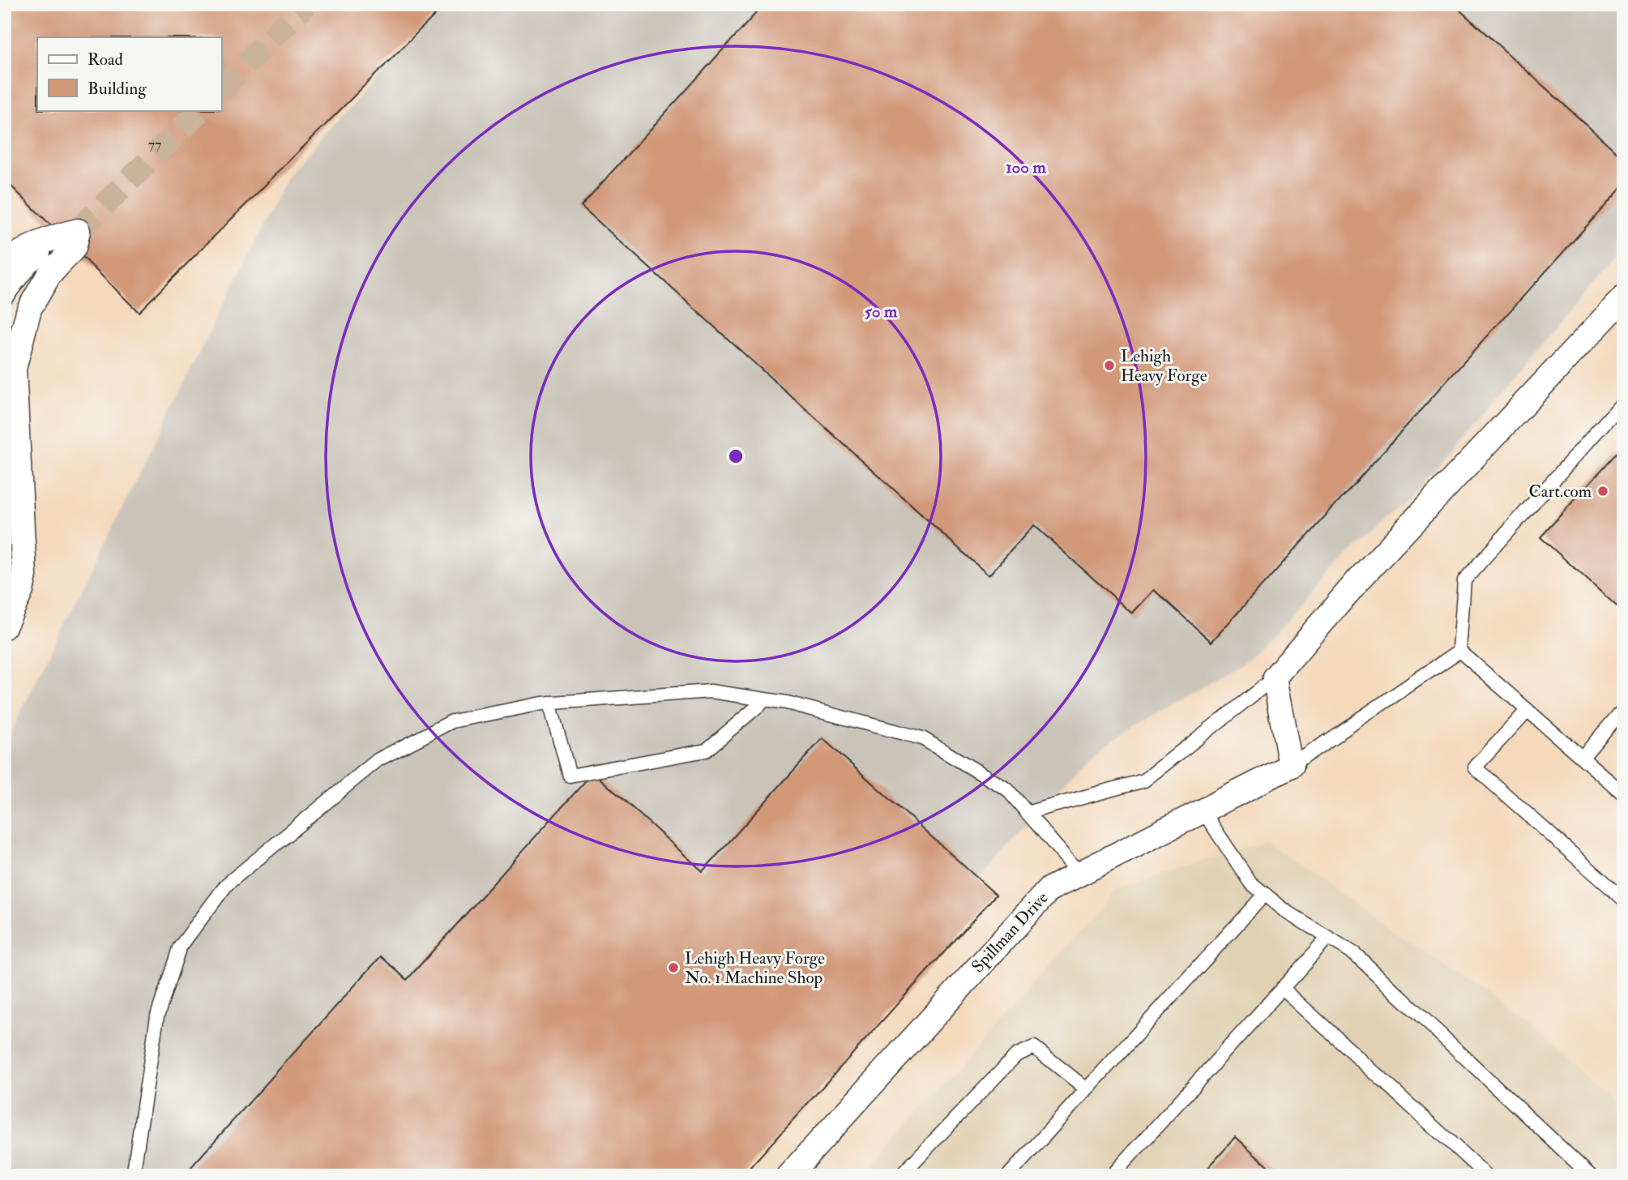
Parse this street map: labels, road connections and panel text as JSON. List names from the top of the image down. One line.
{"streets":{"street":["Spillman Drive"]},"places":["Lehigh Heavy Forge","Cart.com","Lehigh Heavy Forge No. 1 Machine Shop"],"house_numbers":["77"],"legend":["Road","Building"],"rings":["100 m","50 m"]}
